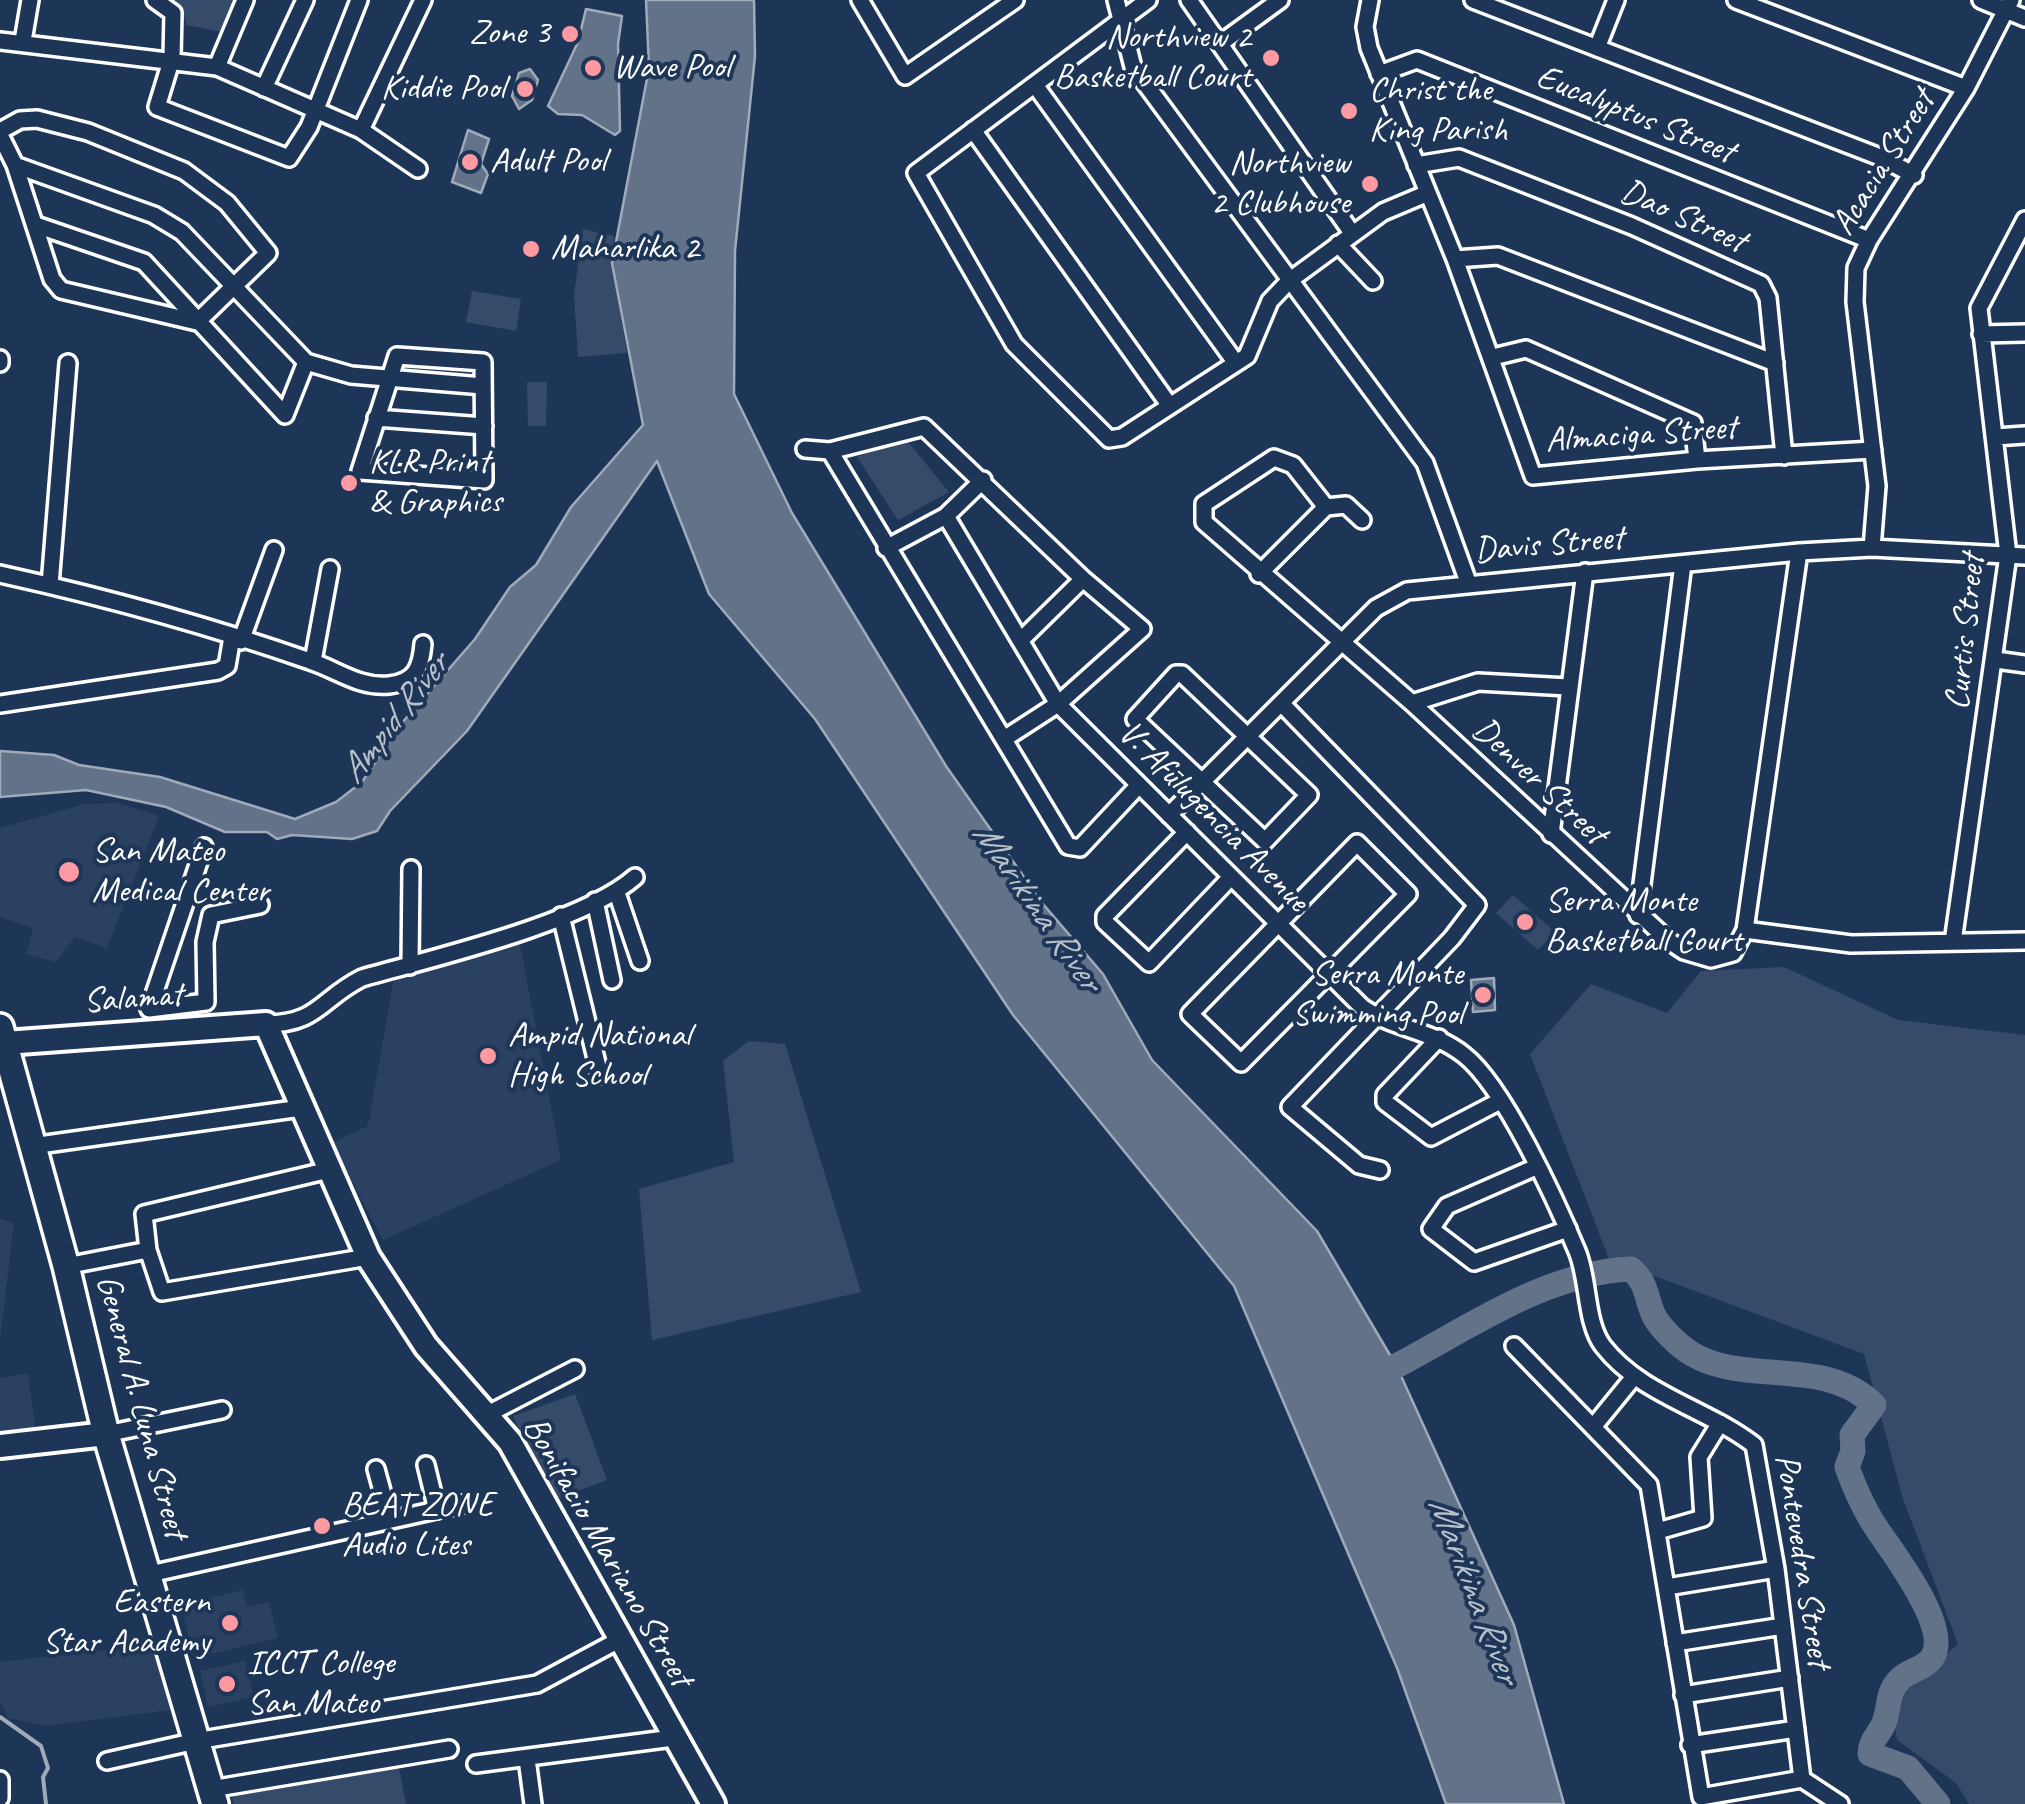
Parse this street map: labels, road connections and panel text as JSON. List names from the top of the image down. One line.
{"streets":{"main road":["General A. Luna Street"],"street":["Eucalyptus Street","Acacia Street","Dao Street","Almaciga Street","Davis Street","Curtis Street","Denver Street","V. Afulugencia Avenue","Salamat","Bonifacio Mariano Street","Pontevedra Street"]},"crossings":[["Eucalyptus Street","Acacia Street"],["Eucalyptus Street","Almaciga Street"],["Acacia Street","Almaciga Street"],["Acacia Street","Davis Street"],["Dao Street","Almaciga Street"],["Davis Street","Curtis Street"],["Davis Street","Denver Street"],["Davis Street","V. Afulugencia Avenue"],["V. Afulugencia Avenue","Pontevedra Street"],["Salamat","General A. Luna Street"],["Salamat","Bonifacio Mariano Street"]],"water":["Ampid River","Marikina River"],"places":["Zone 3","Northview 2 Basketball Court","Wave Pool","Kiddie Pool","Christ the King Parish","Adult Pool","Northview 2 Clubhouse","Maharlika 2","KLR Print & Graphics","San Mateo Medical Center","Serra Monte Basketball Court","Serra Monte Swimming Pool","Ampid National High School","BEAT ZONE Audio Lites","Eastern Star Academy","ICCT College San Mateo"]}
